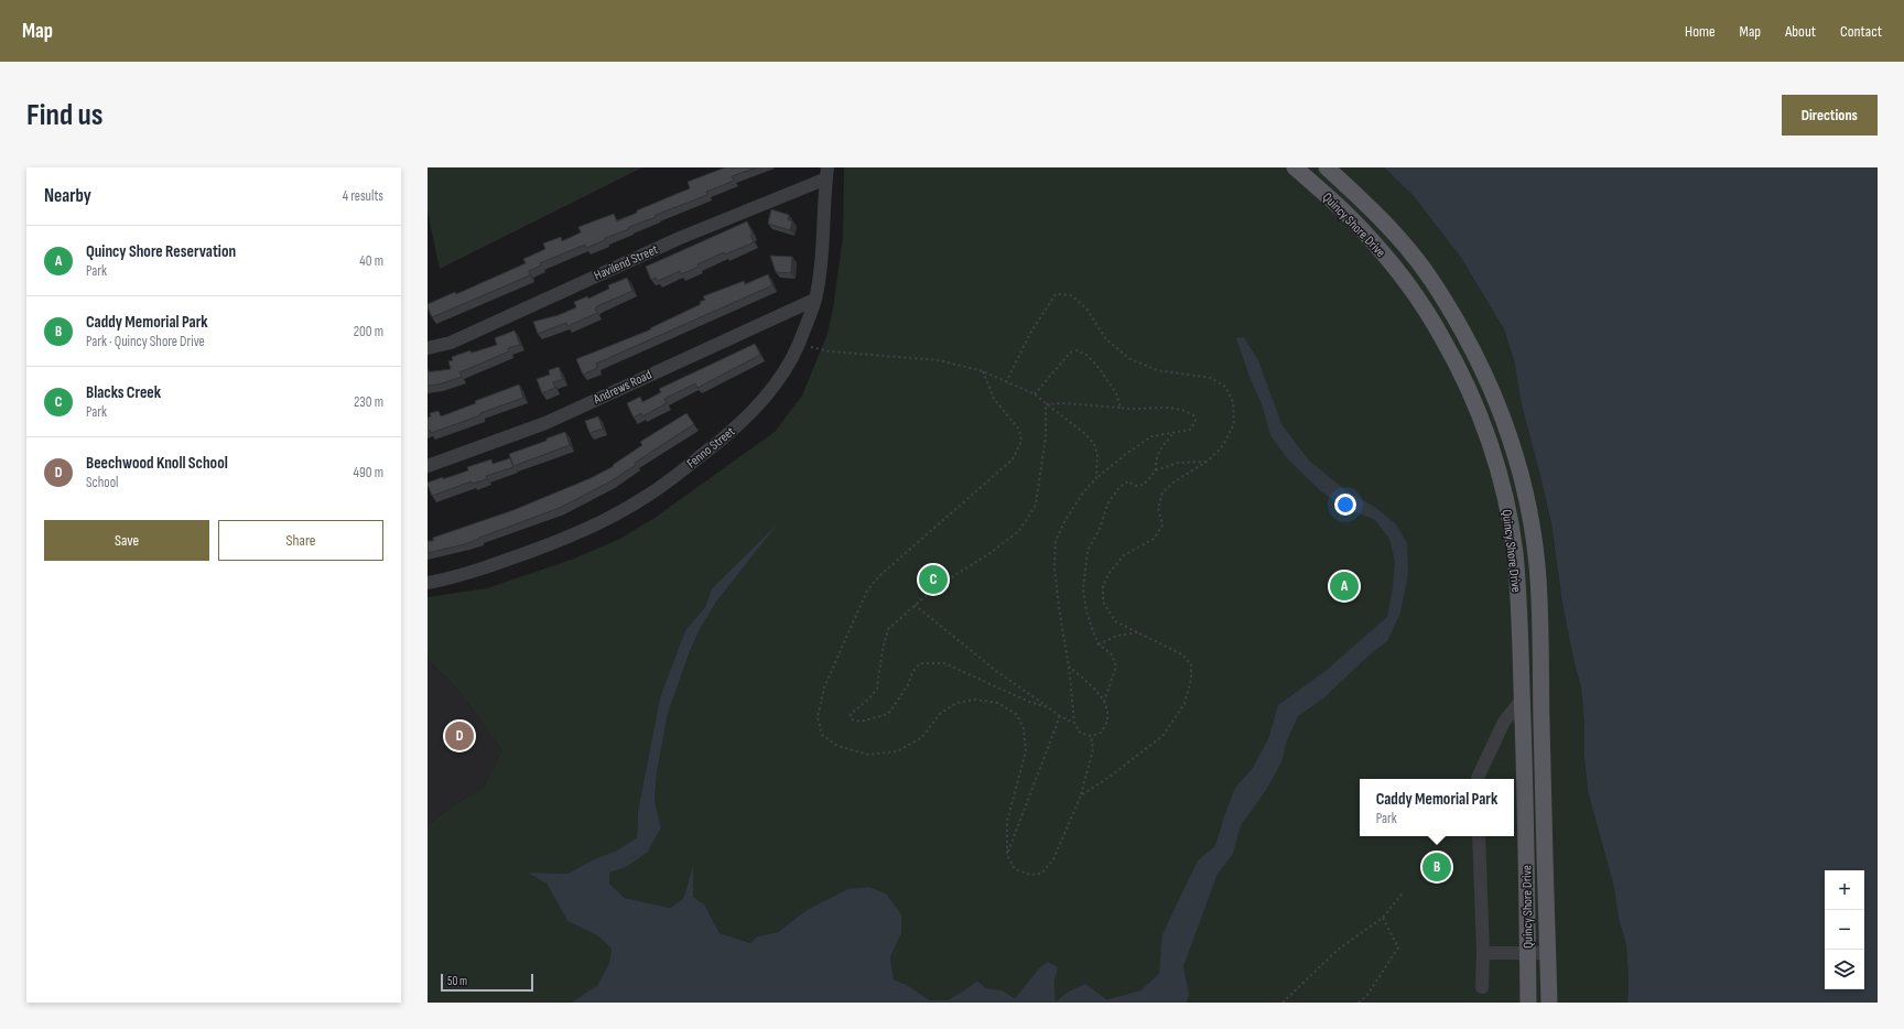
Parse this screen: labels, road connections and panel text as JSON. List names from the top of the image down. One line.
{"streets":{"main road":["Quincy Shore Drive"],"street":["Havilend Street","Andrews Road","Fenno Street"]},"crossings":[["Havilend Street","Fenno Street"],["Andrews Road","Fenno Street"]],"scale_bar":"50 m","page":{"header":"Map","nav":["Home","Map","About","Contact"],"buttons":["Directions",["Save","Share"]],"title":"Find us","heading":["Nearby","4 results"],"list":[{"mark":"A","name":"Quincy Shore Reservation","note":"Park","value":"40 m"},{"mark":"B","name":"Caddy Memorial Park","note":"Park · Quincy Shore Drive","value":"200 m"},{"mark":"C","name":"Blacks Creek","note":"Park","value":"230 m"},{"mark":"D","name":"Beechwood Knoll School","note":"School","value":"490 m"}],"pins":["C","A","D","B"],"popup":["Caddy Memorial Park","Park"],"map_buttons":["+","−"],"scale":"50 m"}}
